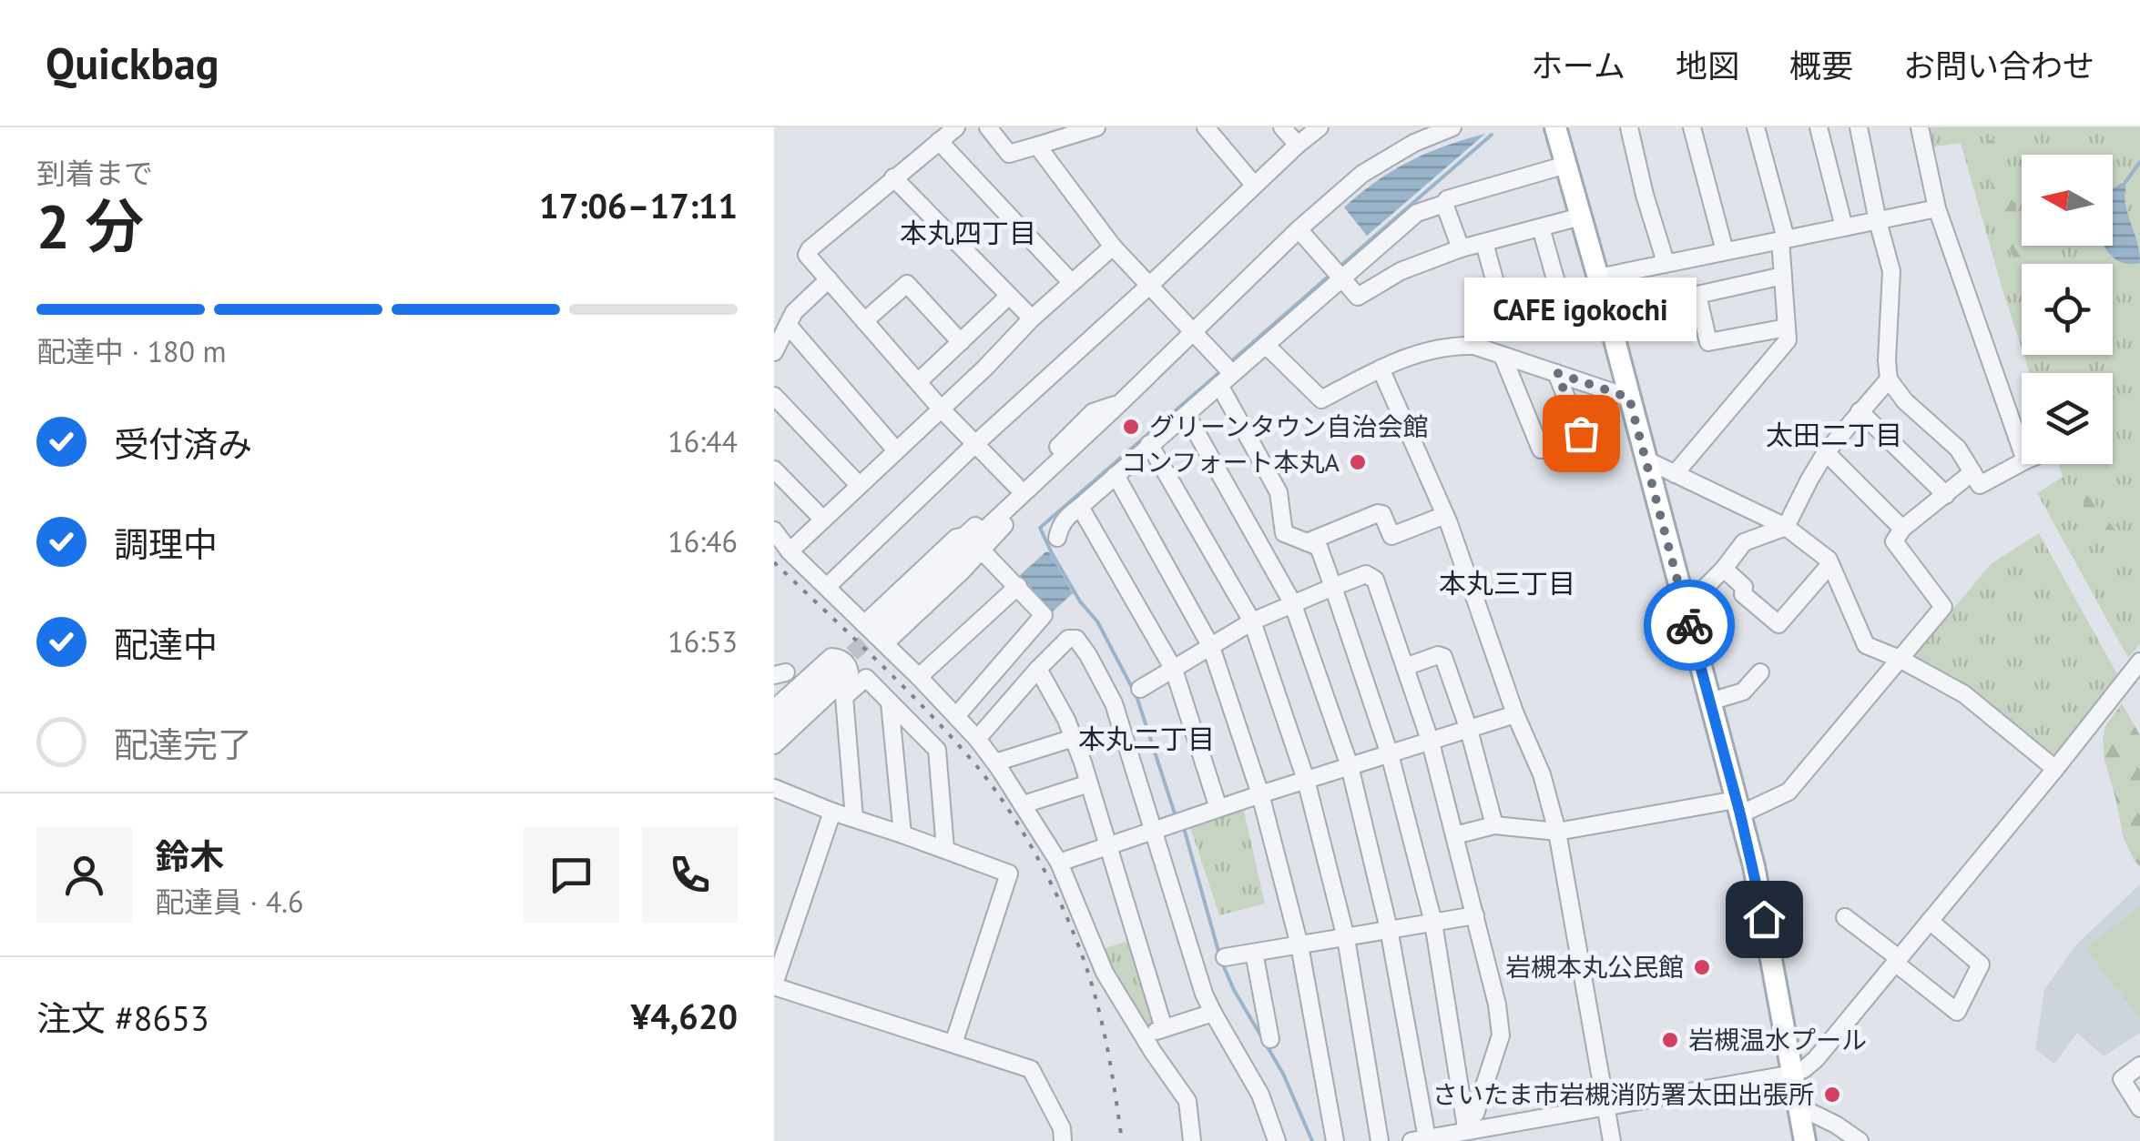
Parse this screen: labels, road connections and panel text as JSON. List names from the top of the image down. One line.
{"districts":["本丸四丁目","太田二丁目","本丸三丁目","本丸二丁目"],"places":["グリーンタウン自治会館","CAFE igokochi","コンフォート本丸A","岩槻本丸公民館","岩槻温水プール","さいたま市岩槻消防署太田出張所"],"north":"left","page":{"header":"Quickbag","nav":["ホーム","地図","概要","お問い合わせ"],"heading":["2 分","到着まで","17:06–17:11"],"panel":["鈴木","配達員 · 4.6","注文 #8653","¥4,620"],"bubble":"CAFE igokochi","bar":"配達中 · 180 m","list":[["受付済み","16:44"],["調理中","16:46"],["配達中","16:53"],"配達完了"]}}
